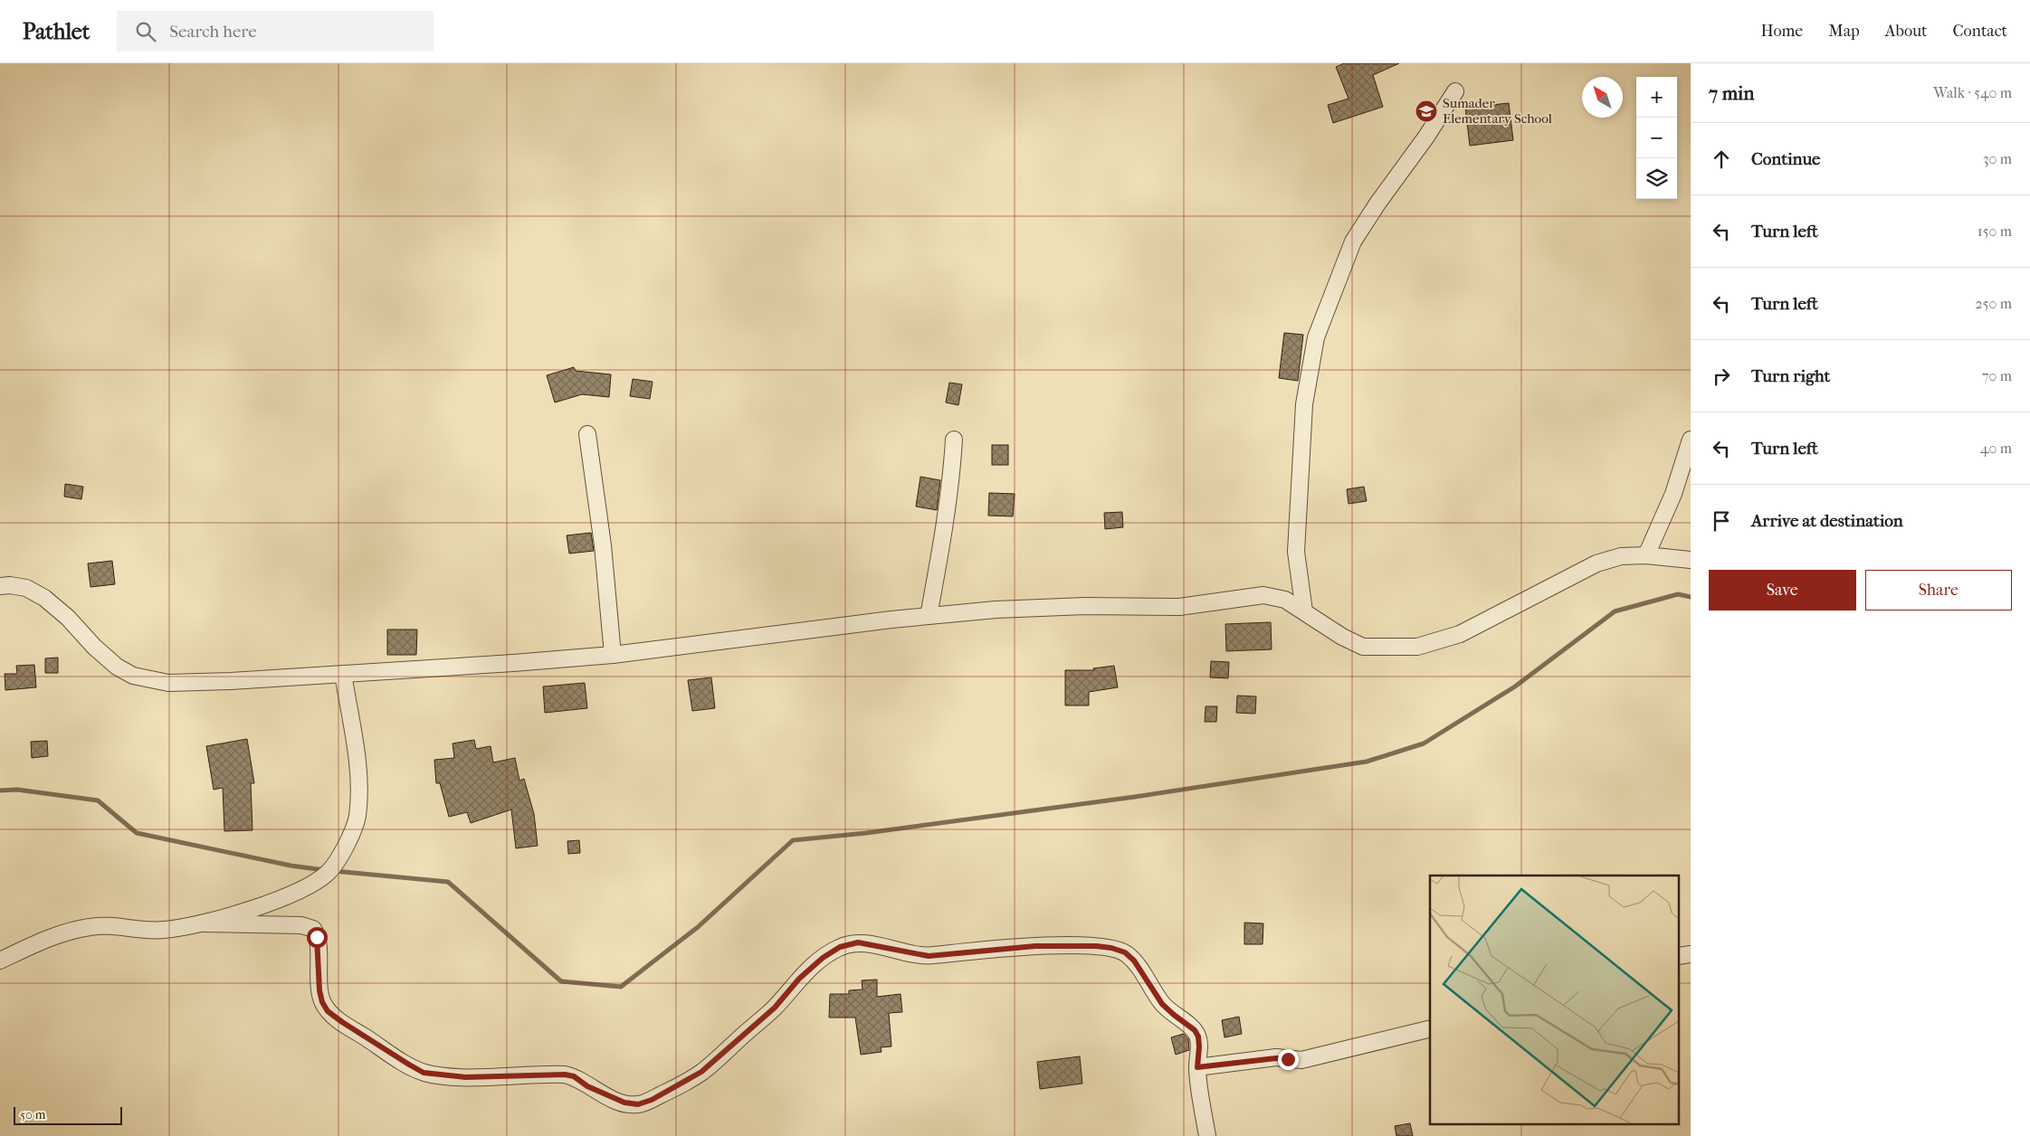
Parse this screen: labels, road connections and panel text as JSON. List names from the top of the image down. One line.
{"places":{"school or university":["Sumader Elementary School"]},"scale_bar":"50 m","north":"top left","page":{"header":"Pathlet","search":"Search here","nav":["Home","Map","About","Contact"],"heading":["7 min","Walk · 540 m"],"map_buttons":["+","−"],"list":[["Continue","30 m"],["Turn left","150 m"],["Turn left","250 m"],["Turn right","70 m"],["Turn left","40 m"],"Arrive at destination"],"buttons":["Save","Share"],"scale":"50 m"}}
